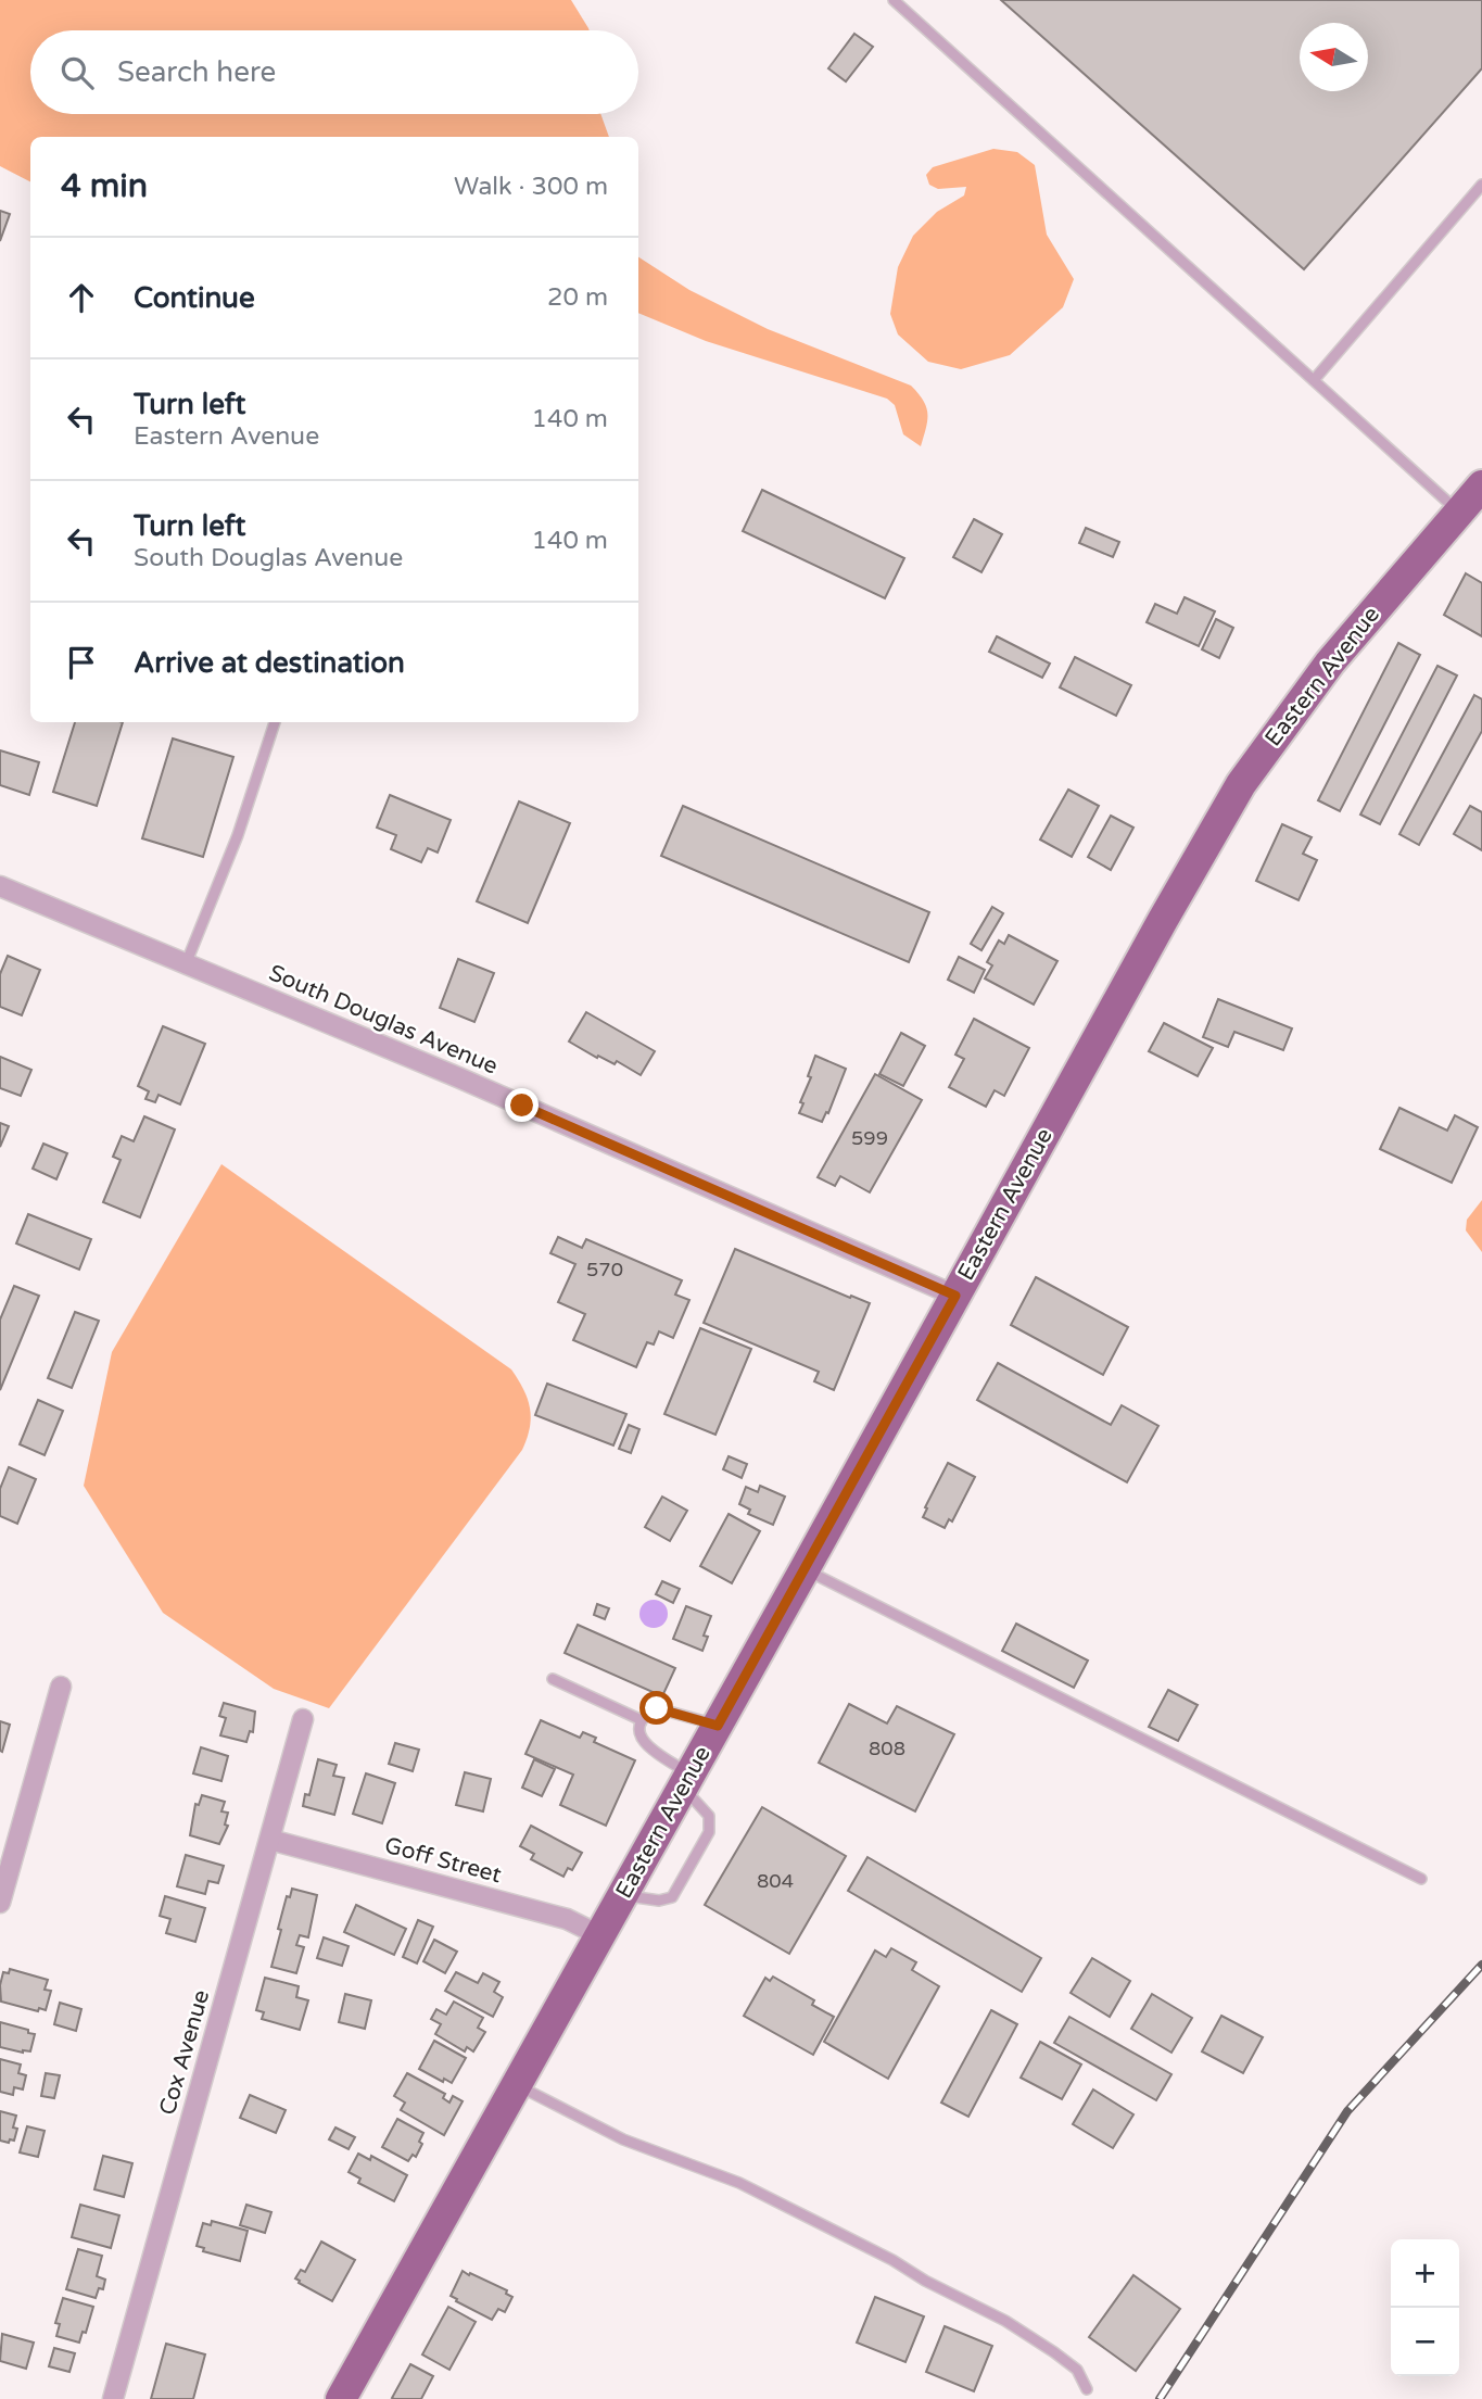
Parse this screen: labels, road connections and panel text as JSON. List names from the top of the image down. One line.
{"streets":{"main road":["Eastern Avenue"],"street":["South Douglas Avenue","Goff Street","Cox Avenue"]},"crossings":[["Eastern Avenue","South Douglas Avenue"],["Eastern Avenue","Goff Street"],["Goff Street","Cox Avenue"]],"house_numbers":["599","570","808","804"],"north":"left","page":{"search":"Search here","heading":["4 min","Walk · 300 m"],"list":[["Continue","20 m"],["Turn left","Eastern Avenue","140 m"],["Turn left","South Douglas Avenue","140 m"],"Arrive at destination"],"map_buttons":["+","−"]}}
